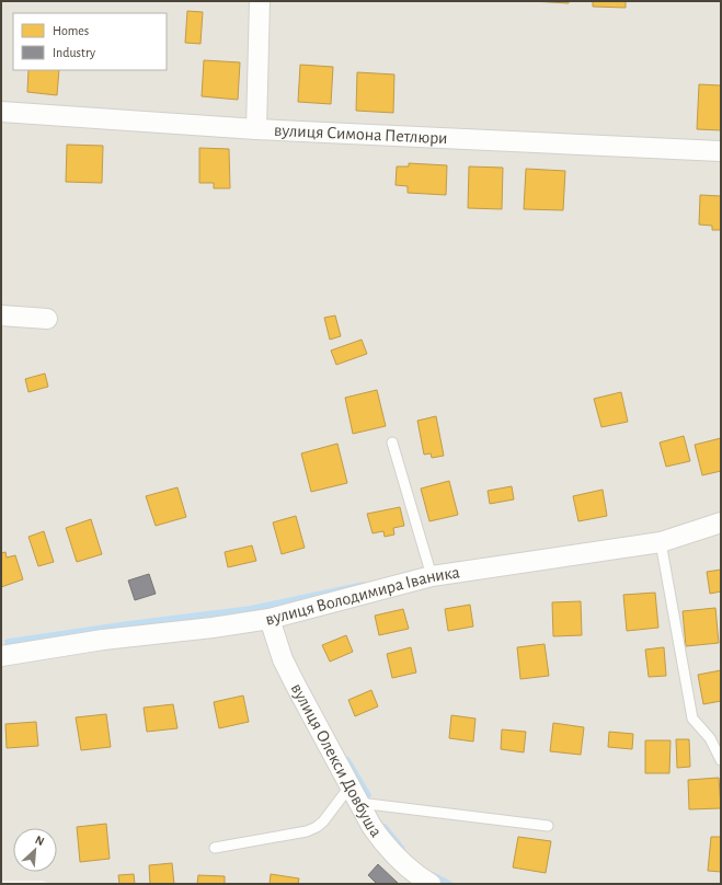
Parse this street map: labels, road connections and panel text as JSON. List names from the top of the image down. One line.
{"streets":{"street":["вулиця Симона Петлюри","вулиця Володимира Іваника","вулиця Олекси Довбуша"]},"crossings":[["вулиця Володимира Іваника","вулиця Олекси Довбуша"]],"legend":["Homes","Industry"],"north":"top right"}
